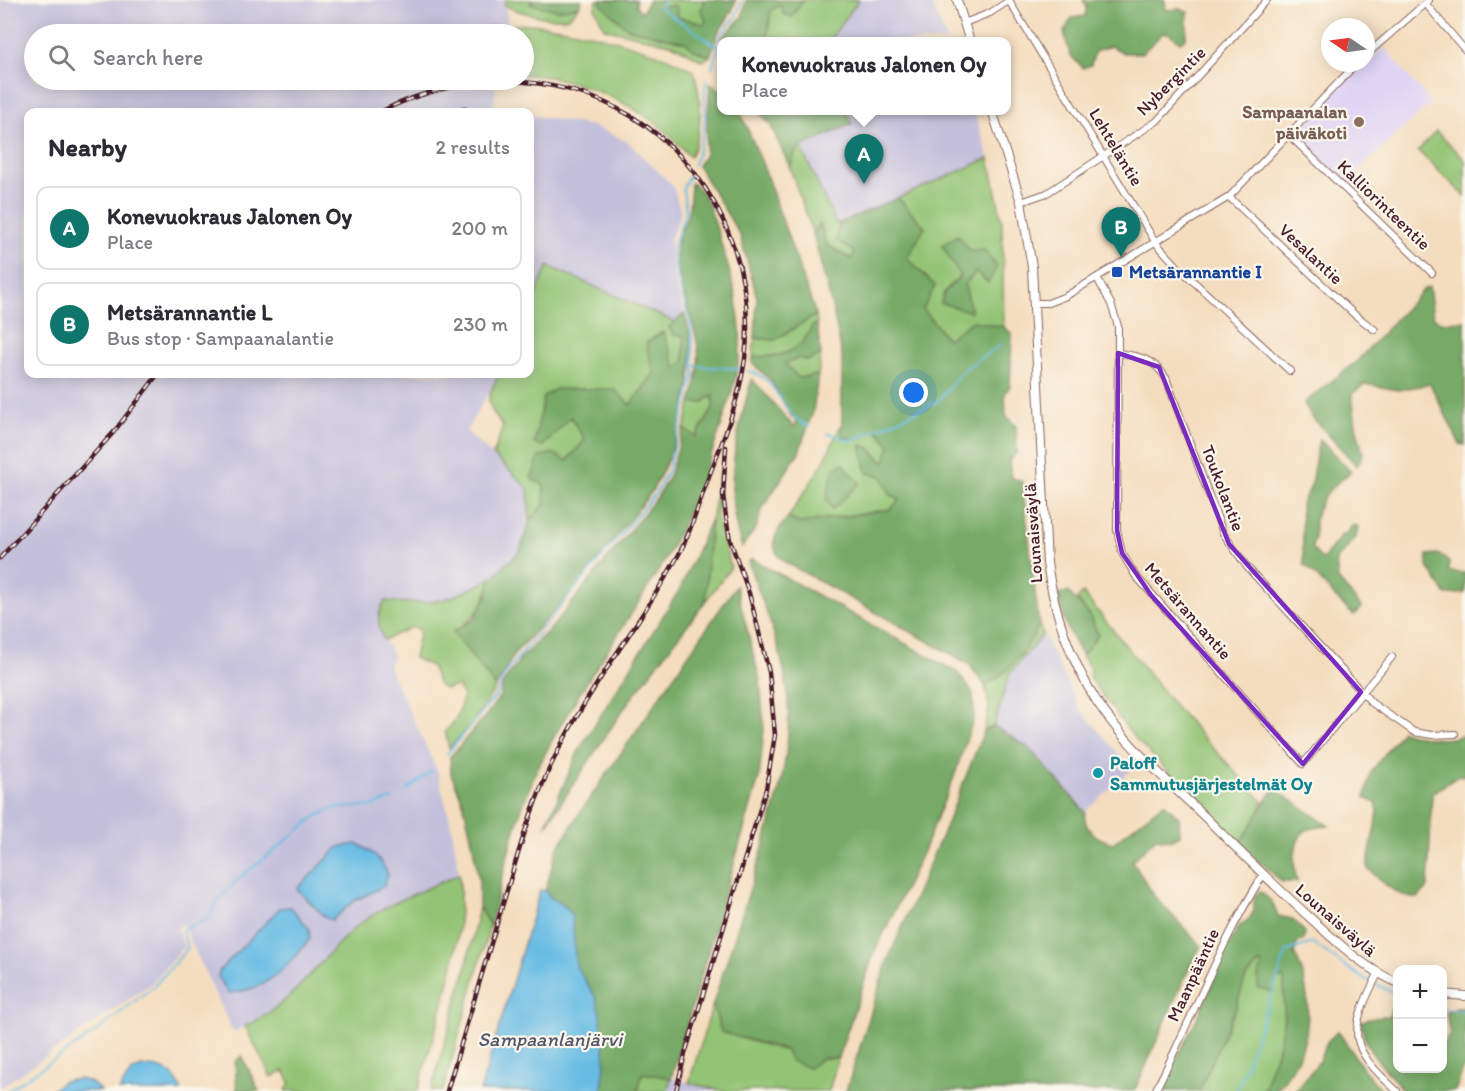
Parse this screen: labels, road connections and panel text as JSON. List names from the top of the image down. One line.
{"streets":{"street":["Nybergintie","Lehteläntie","Kalliorinteentie","Vesalantie","Toukolantie","Lounaisväylä","Metsärannantie","Maanpääntie"]},"crossings":[["Nybergintie","Lehteläntie"],["Nybergintie","Lounaisväylä"],["Toukolantie","Metsärannantie"],["Lounaisväylä","Maanpääntie"]],"water":["Sampaanlanjärvi"],"places":{"other":["Sampaanalan päiväkoti","Paloff Sammutusjärjestelmät Oy"],"transit":["Metsärannantie I"]},"north":"left","page":{"search":"Search here","popup":["Konevuokraus Jalonen Oy","Place"],"heading":["Nearby","2 results"],"pins":["A","B"],"list":[{"mark":"A","name":"Konevuokraus Jalonen Oy","note":"Place","value":"200 m"},{"mark":"B","name":"Metsärannantie L","note":"Bus stop · Sampaanalantie","value":"230 m"}],"map_buttons":["+","−"]}}
